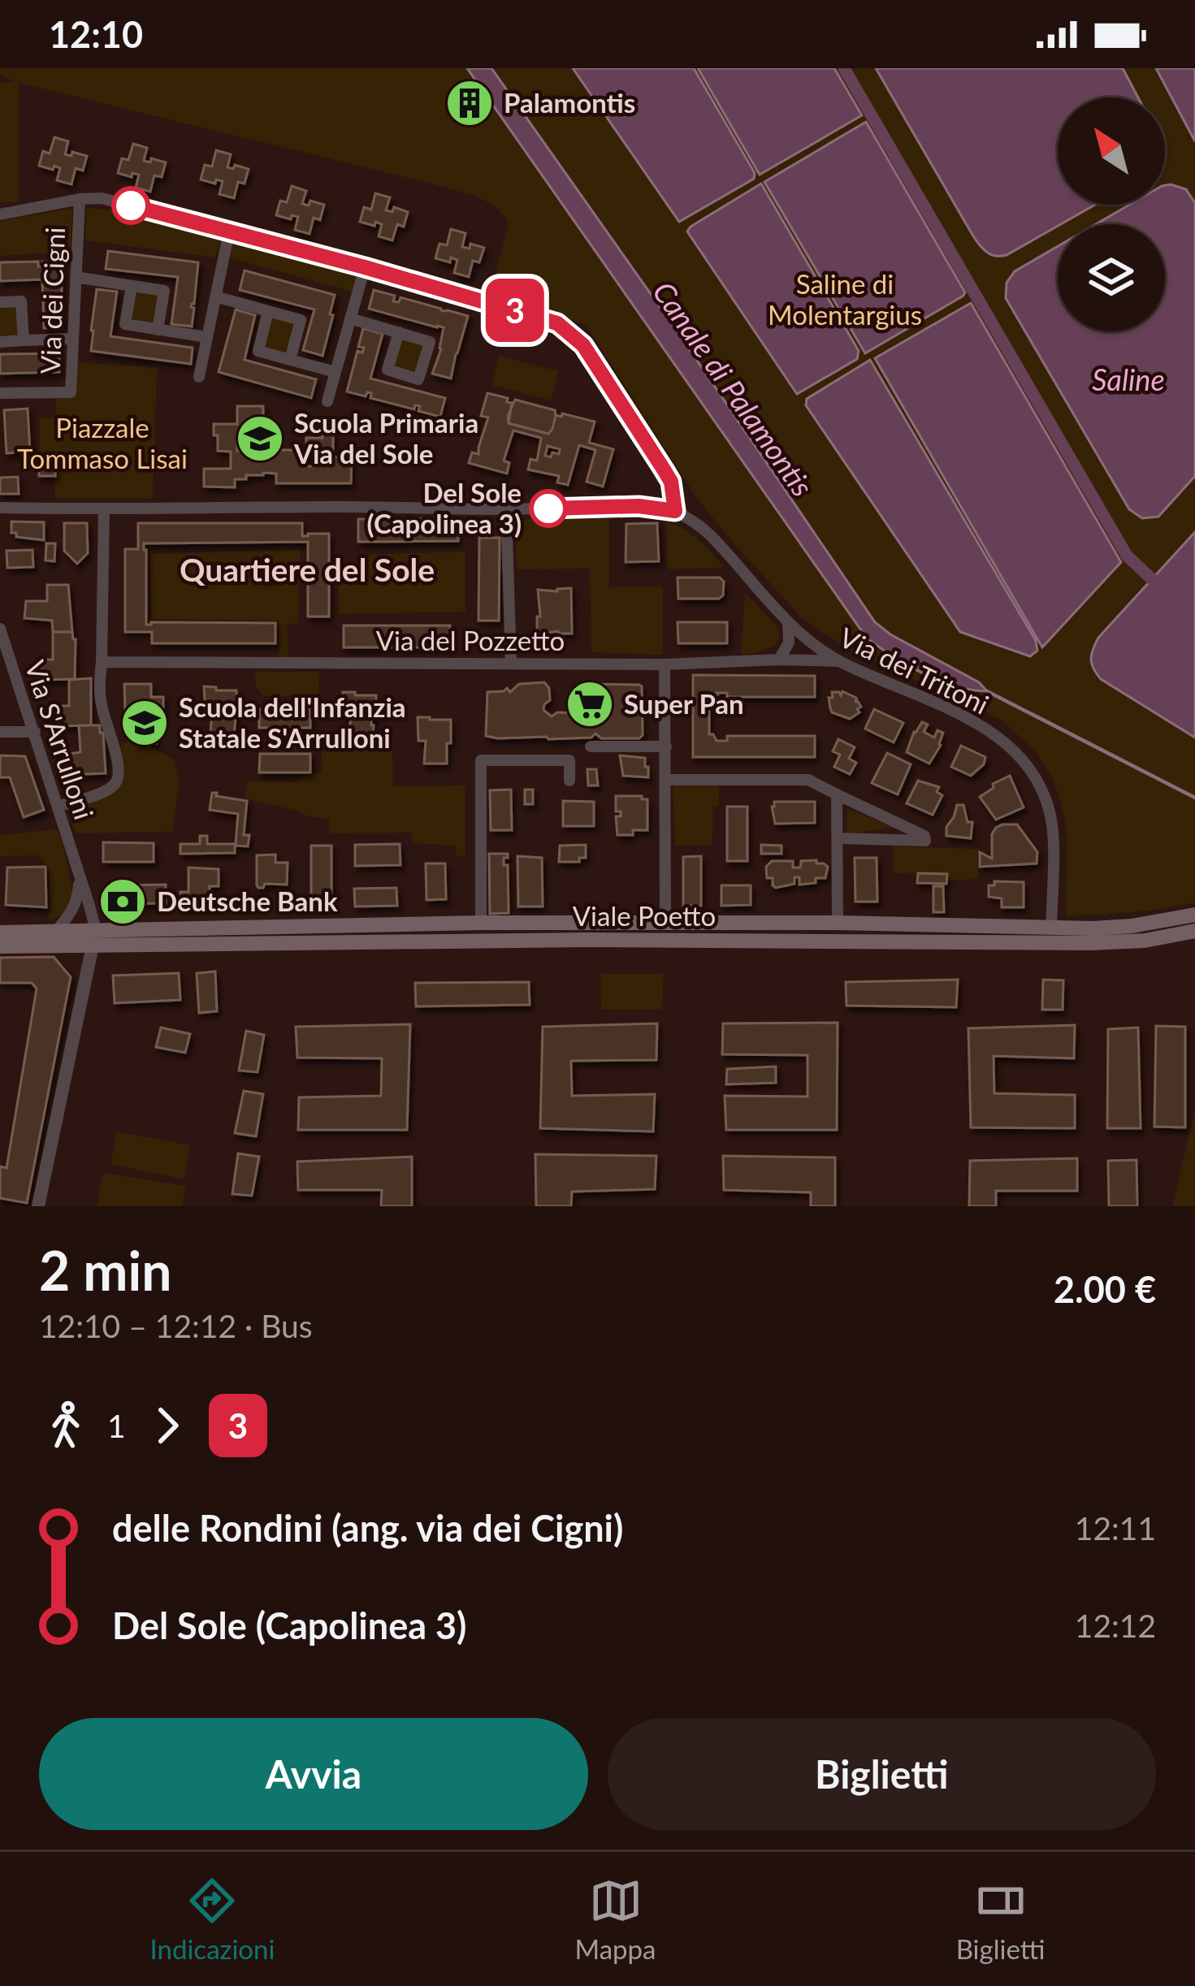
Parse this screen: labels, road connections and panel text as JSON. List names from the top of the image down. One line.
{"streets":{"main road":["Viale Poetto"],"street":["Via dei Cigni","Via del Pozzetto","Via dei Tritoni","Via S'Arrulloni"]},"crossings":[["Via del Pozzetto","Via dei Tritoni"],["Via dei Tritoni","Viale Poetto"],["Via S'Arrulloni","Viale Poetto"]],"districts":["Quartiere del Sole"],"water":["Saline","Canale di Palamontis"],"parks":["Saline di Molentargius","Piazzale Tommaso Lisai"],"places":{"building":["Palamontis"],"school or university":["Scuola Primaria Via del Sole","Scuola dell'Infanzia Statale S'Arrulloni"],"other":["Del Sole (Capolinea 3)"],"supermarket":["Super Pan"],"bank":["Deutsche Bank"]},"lines":["bus line 3"],"north":"top left","page":{"status":"12:10","on_map":"3","heading":["2 min","12:10 – 12:12 · Bus","2.00 €"],"legs":["1","3"],"list":[{"name":"delle Rondini (ang. via dei Cigni)","value":"12:11"},{"name":"Del Sole (Capolinea 3)","value":"12:12"}],"buttons":["Avvia","Biglietti"],"tabs":["Indicazioni","Mappa","Biglietti"]}}
